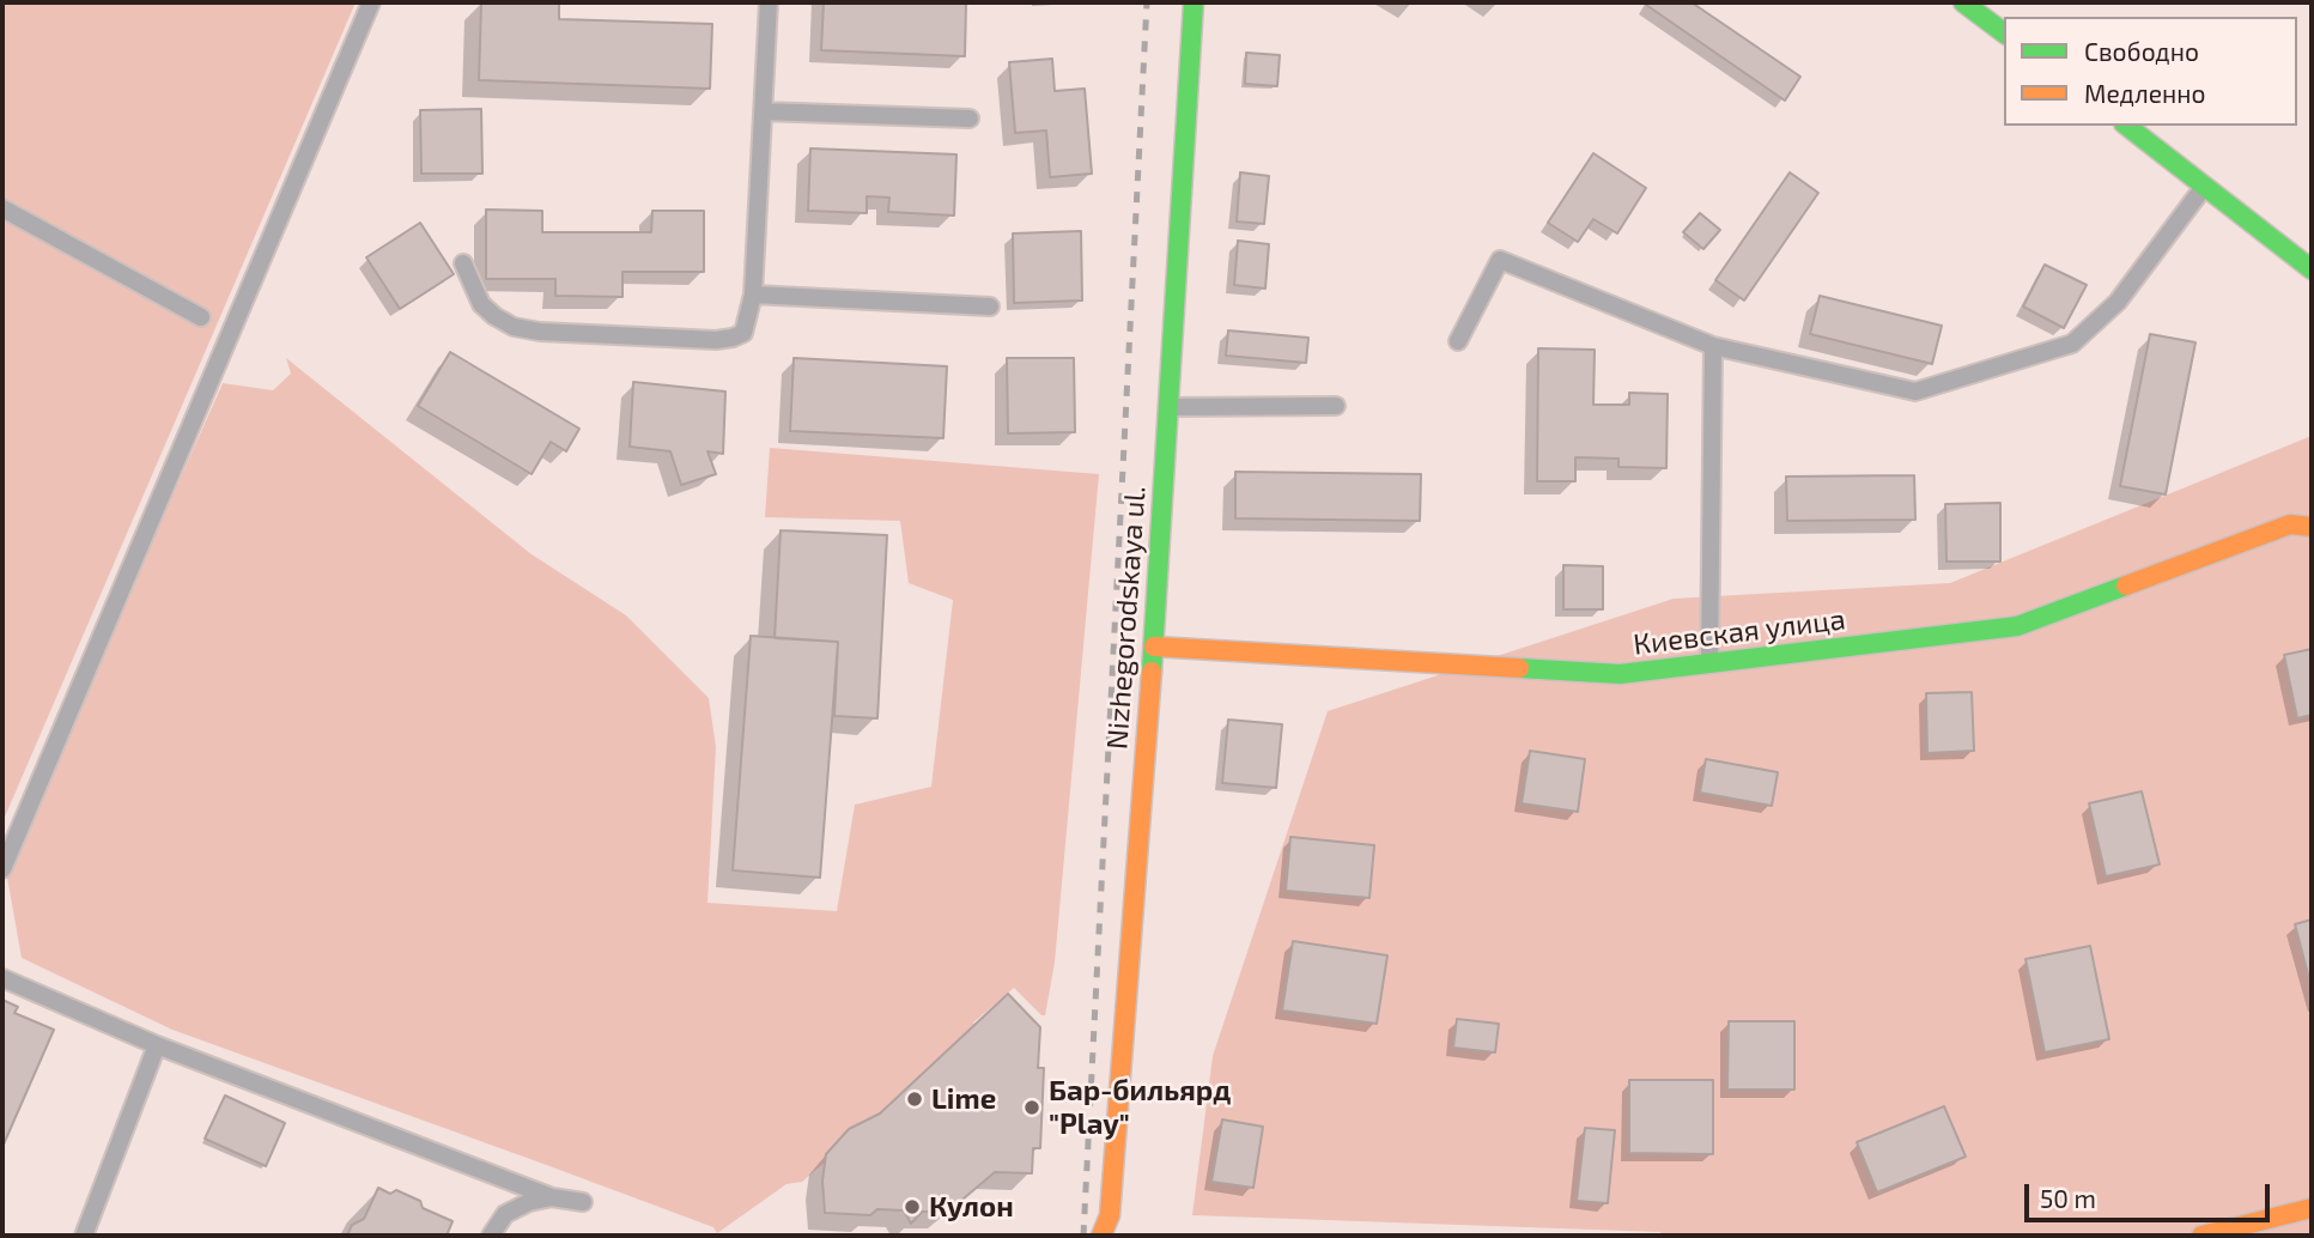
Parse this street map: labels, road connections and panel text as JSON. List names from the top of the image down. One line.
{"streets":{"street":["Nizhegorodskaya ul.","Киевская улица"]},"crossings":[["Nizhegorodskaya ul.","Киевская улица"]],"places":["Lime","Бар-бильярд \"Play\"","Кулон"],"legend":["Свободно","Медленно"],"scale_bar":"50 m"}
